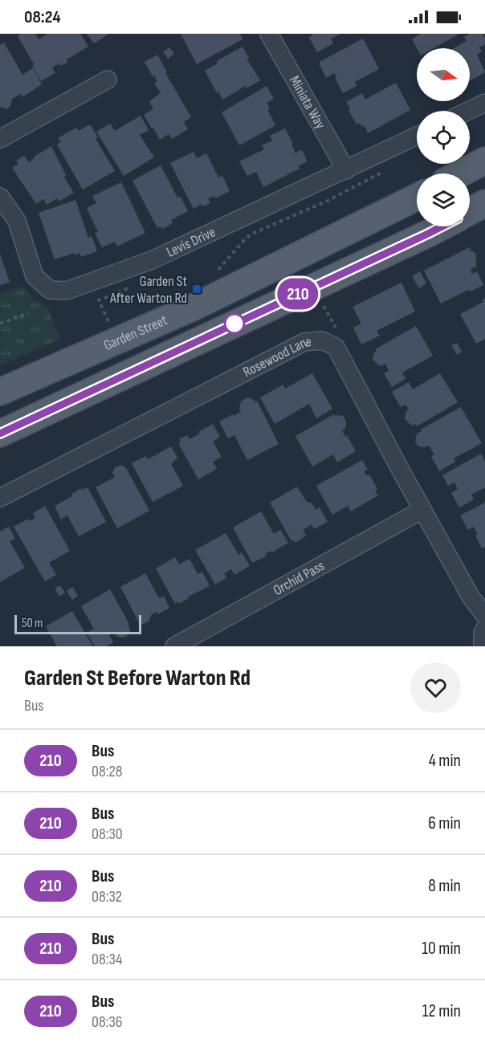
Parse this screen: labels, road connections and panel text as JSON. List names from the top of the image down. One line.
{"streets":{"main road":["Garden Street"],"street":["Miniata Way","Levis Drive","Rosewood Lane","Orchid Pass"]},"crossings":[["Miniata Way","Levis Drive"],["Rosewood Lane","Orchid Pass"]],"places":{"transit":["Garden St After Warton Rd"]},"lines":["bus line 210"],"scale_bar":"50 m","north":"right","page":{"status":"08:24","on_map":"210","scale":"50 m","heading":["Garden St Before Warton Rd","Bus"],"list":[{"mark":"210","name":"Bus","note":"08:28","value":"4 min"},{"mark":"210","name":"Bus","note":"08:30","value":"6 min"},{"mark":"210","name":"Bus","note":"08:32","value":"8 min"},{"mark":"210","name":"Bus","note":"08:34","value":"10 min"},{"mark":"210","name":"Bus","note":"08:36","value":"12 min"}]}}
